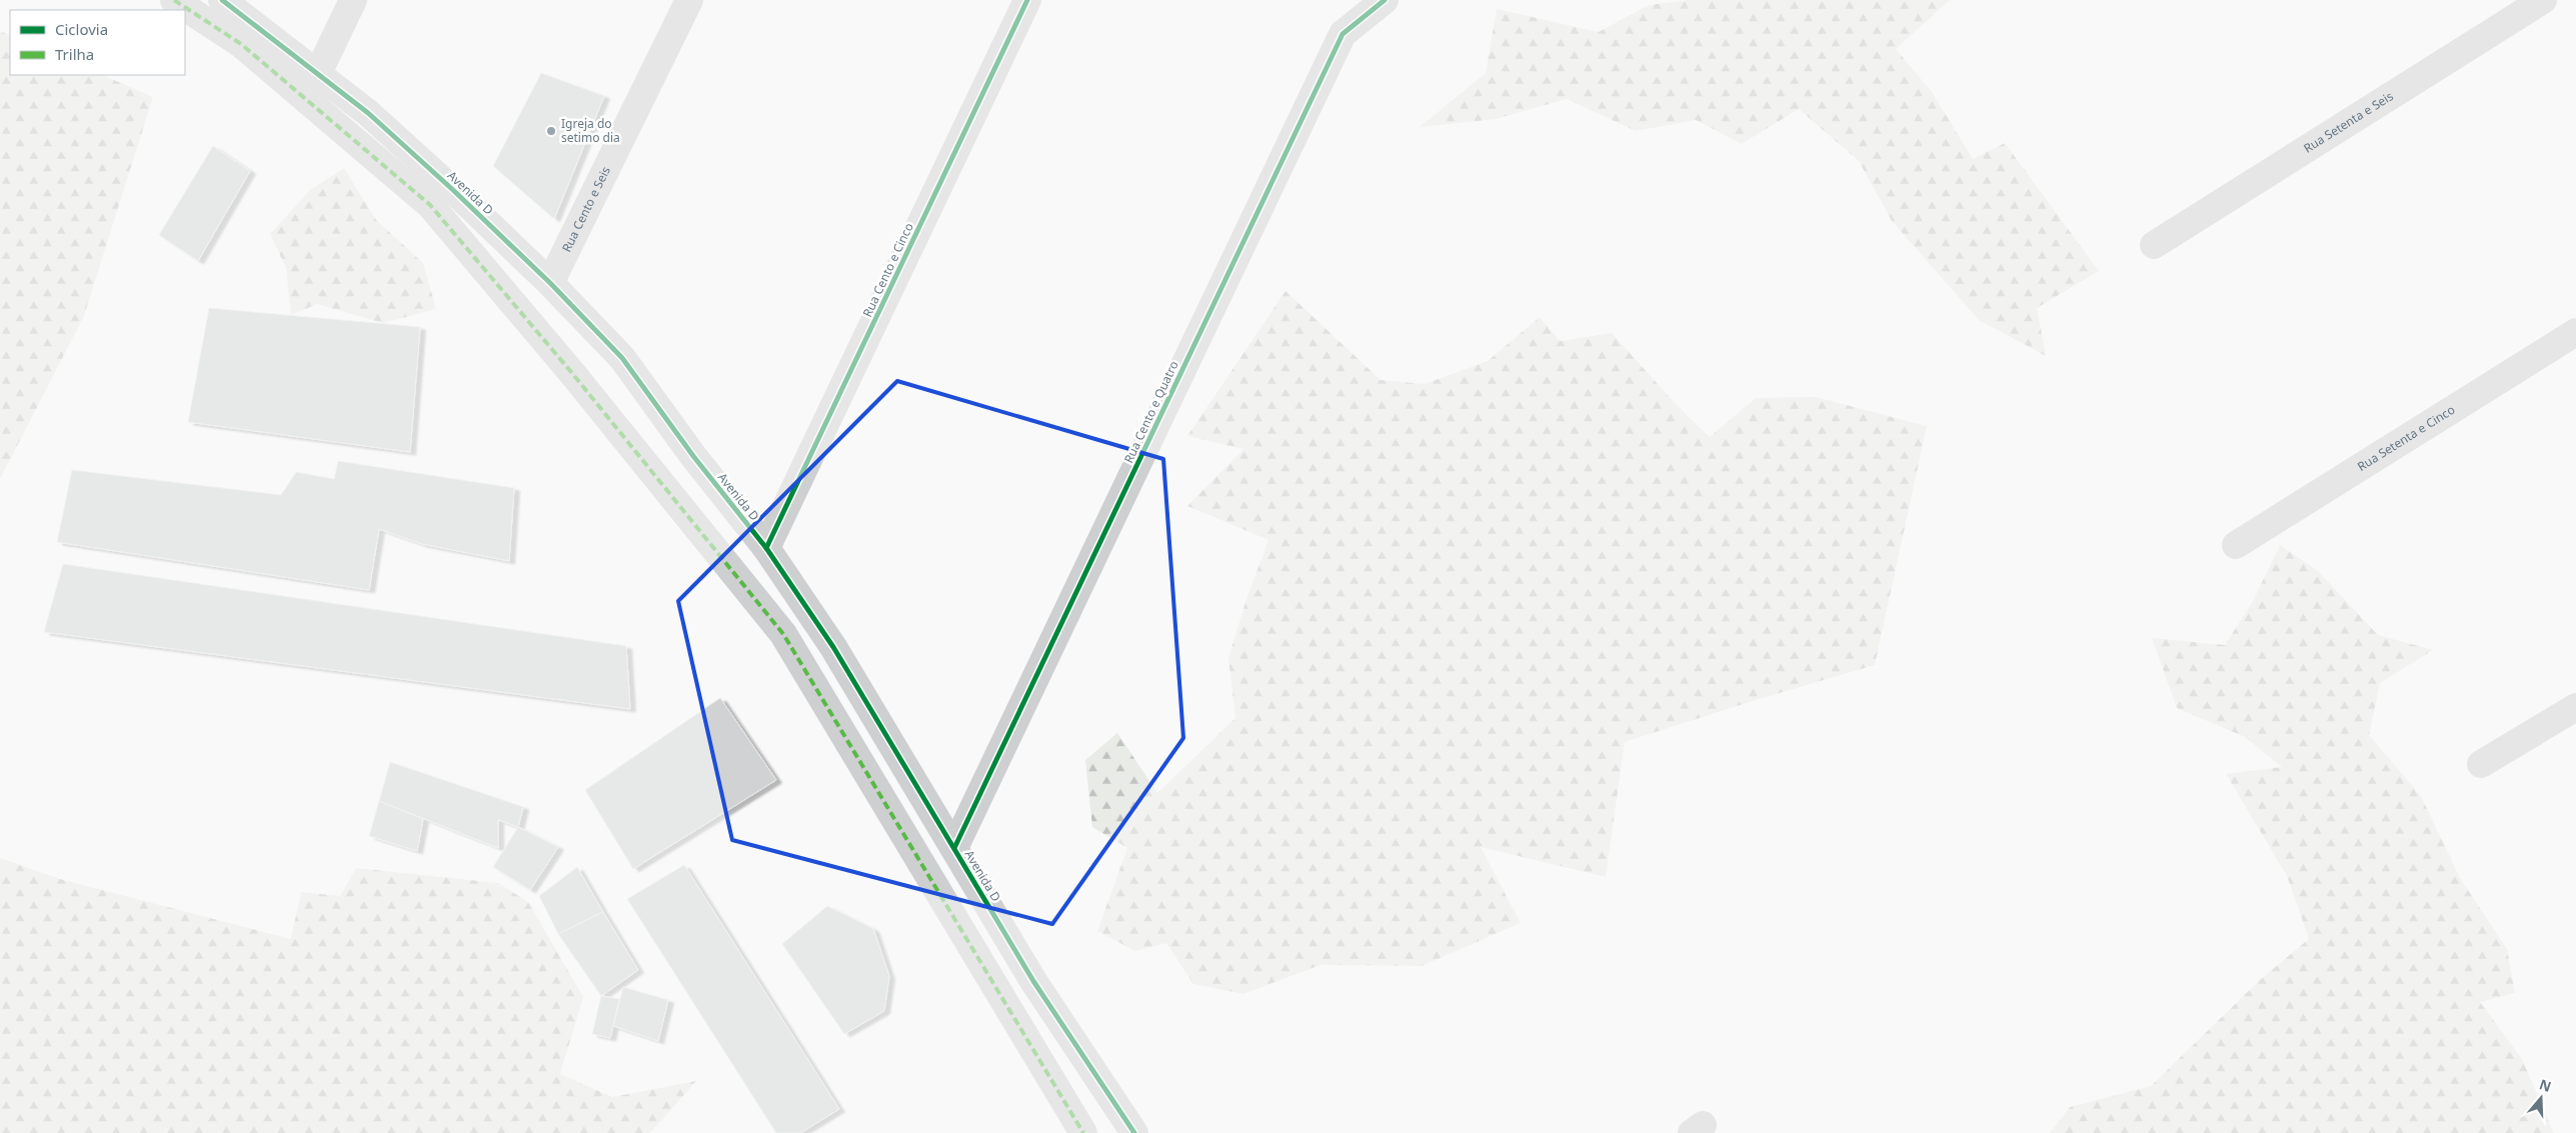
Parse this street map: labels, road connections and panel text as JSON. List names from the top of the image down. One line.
{"streets":{"street":["Rua Setenta e Seis","Avenida D","Rua Cento e Seis","Rua Cento e Cinco","Rua Cento e Quatro","Rua Setenta e Cinco"]},"crossings":[["Avenida D","Rua Cento e Seis"],["Avenida D","Rua Cento e Cinco"],["Avenida D","Rua Cento e Quatro"]],"places":["Igreja do setimo dia"],"legend":["Ciclovia","Trilha"],"north":"top"}
